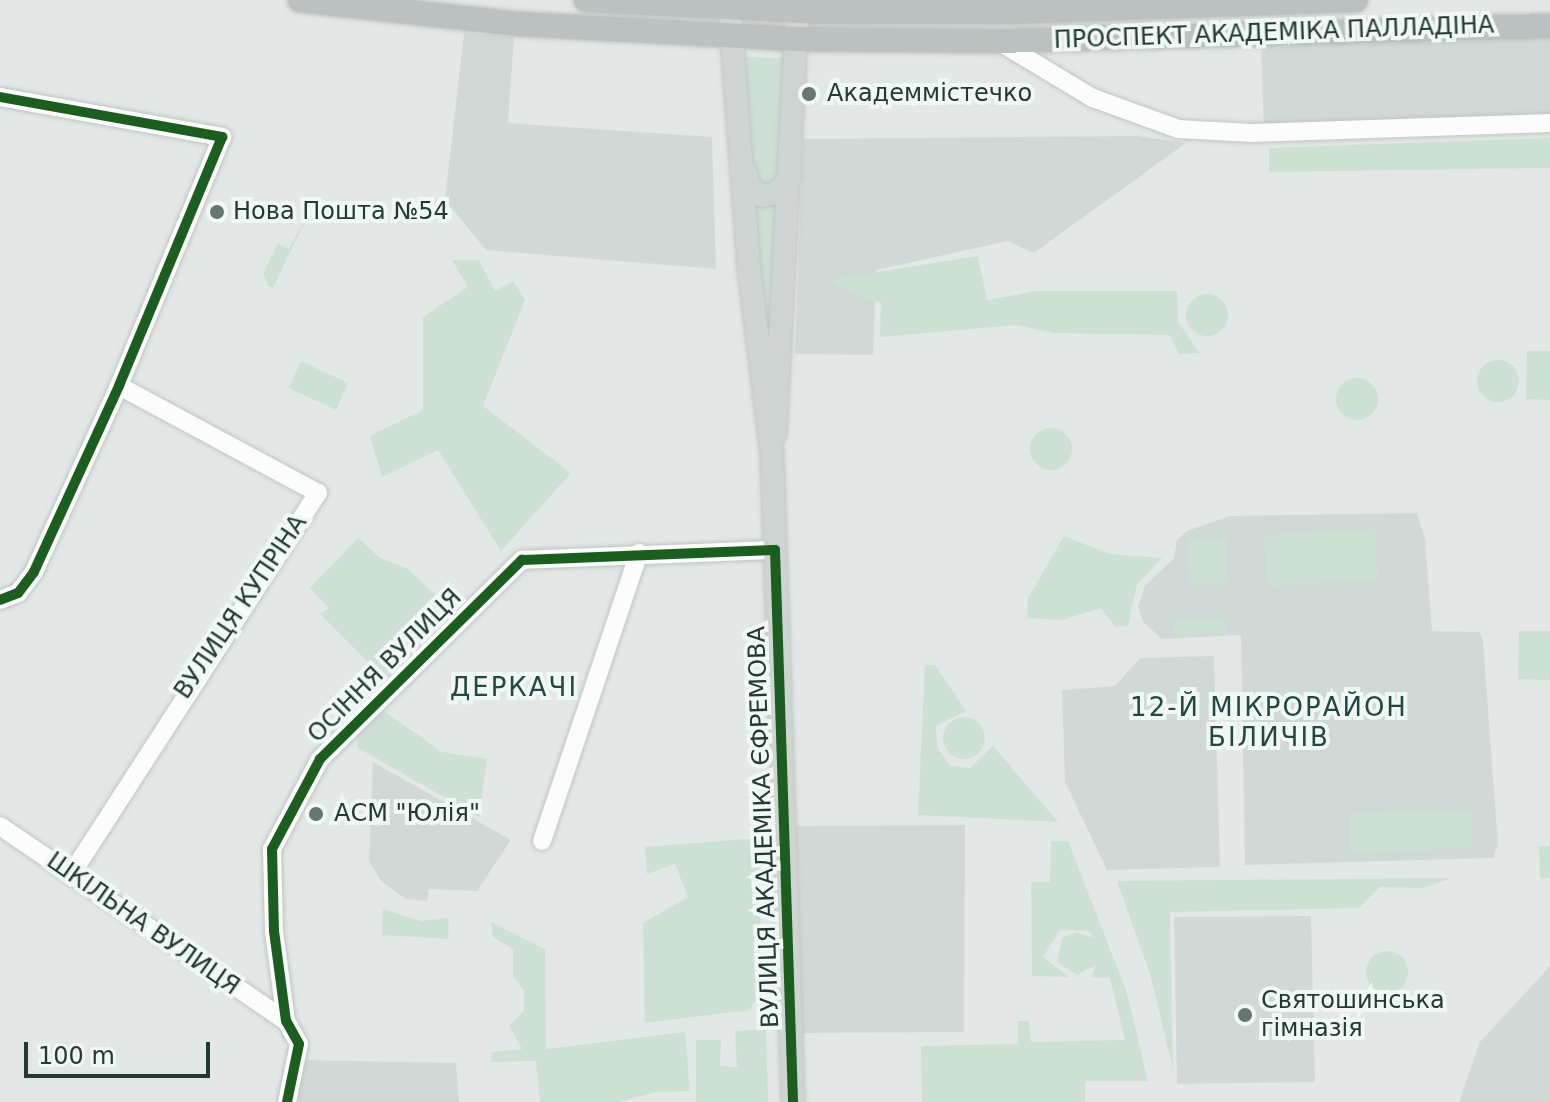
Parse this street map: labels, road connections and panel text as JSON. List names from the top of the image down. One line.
{"streets":{"highway":["ПРОСПЕКТ АКАДЕМІКА ПАЛЛАДІНА"],"main road":["ВУЛИЦЯ АКАДЕМІКА ЄФРЕМОВА"],"street":["ВУЛИЦЯ КУПРІНА","ОСІННЯ ВУЛИЦЯ","ШКІЛЬНА ВУЛИЦЯ"]},"crossings":[["ПРОСПЕКТ АКАДЕМІКА ПАЛЛАДІНА","ВУЛИЦЯ АКАДЕМІКА ЄФРЕМОВА"],["ВУЛИЦЯ КУПРІНА","ШКІЛЬНА ВУЛИЦЯ"],["ОСІННЯ ВУЛИЦЯ","ВУЛИЦЯ АКАДЕМІКА ЄФРЕМОВА"],["ОСІННЯ ВУЛИЦЯ","ШКІЛЬНА ВУЛИЦЯ"]],"districts":["ДЕРКАЧІ","12-Й МІКРОРАЙОН БІЛИЧІВ"],"places":["Академмістечко","Нова Пошта №54","АСМ \"Юлія\"","Святошинська гімназія"],"scale_bar":"100 m"}
